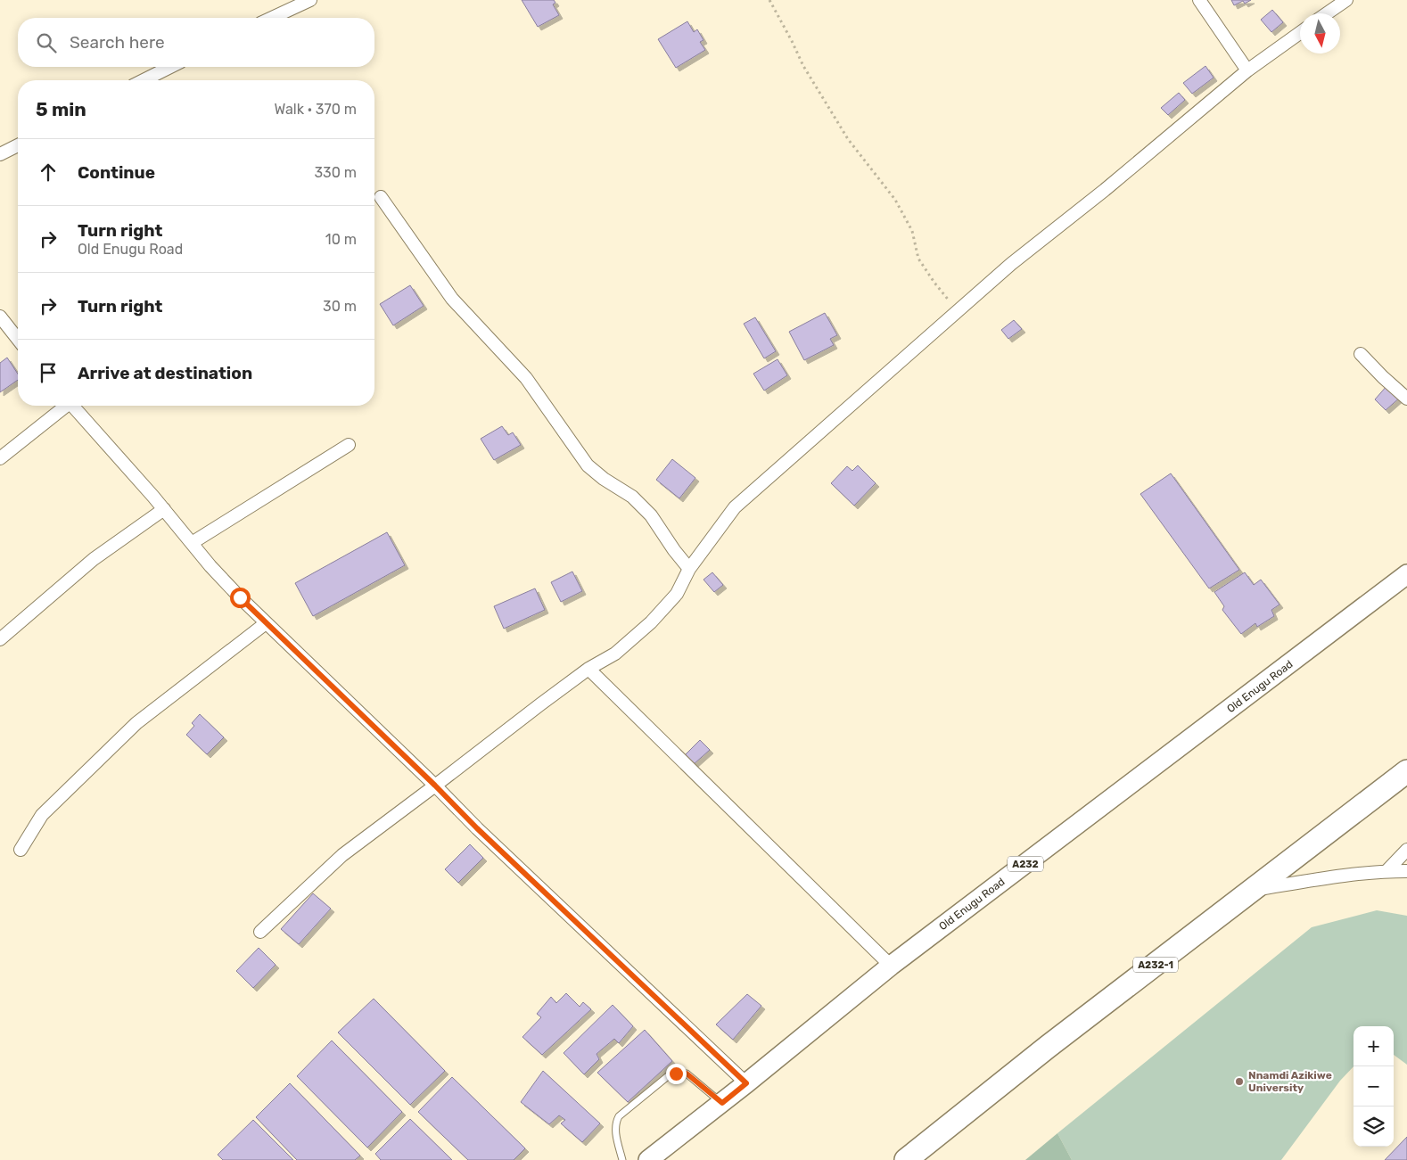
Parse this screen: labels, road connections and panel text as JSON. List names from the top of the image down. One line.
{"streets":{"highway":["A232-1"],"main road":["Old Enugu Road","A232"]},"places":["Nnamdi Azikiwe University"],"north":"bottom","page":{"search":"Search here","heading":["5 min","Walk · 370 m"],"list":[["Continue","330 m"],["Turn right","Old Enugu Road","10 m"],["Turn right","30 m"],"Arrive at destination"],"map_buttons":["+","−"]}}
